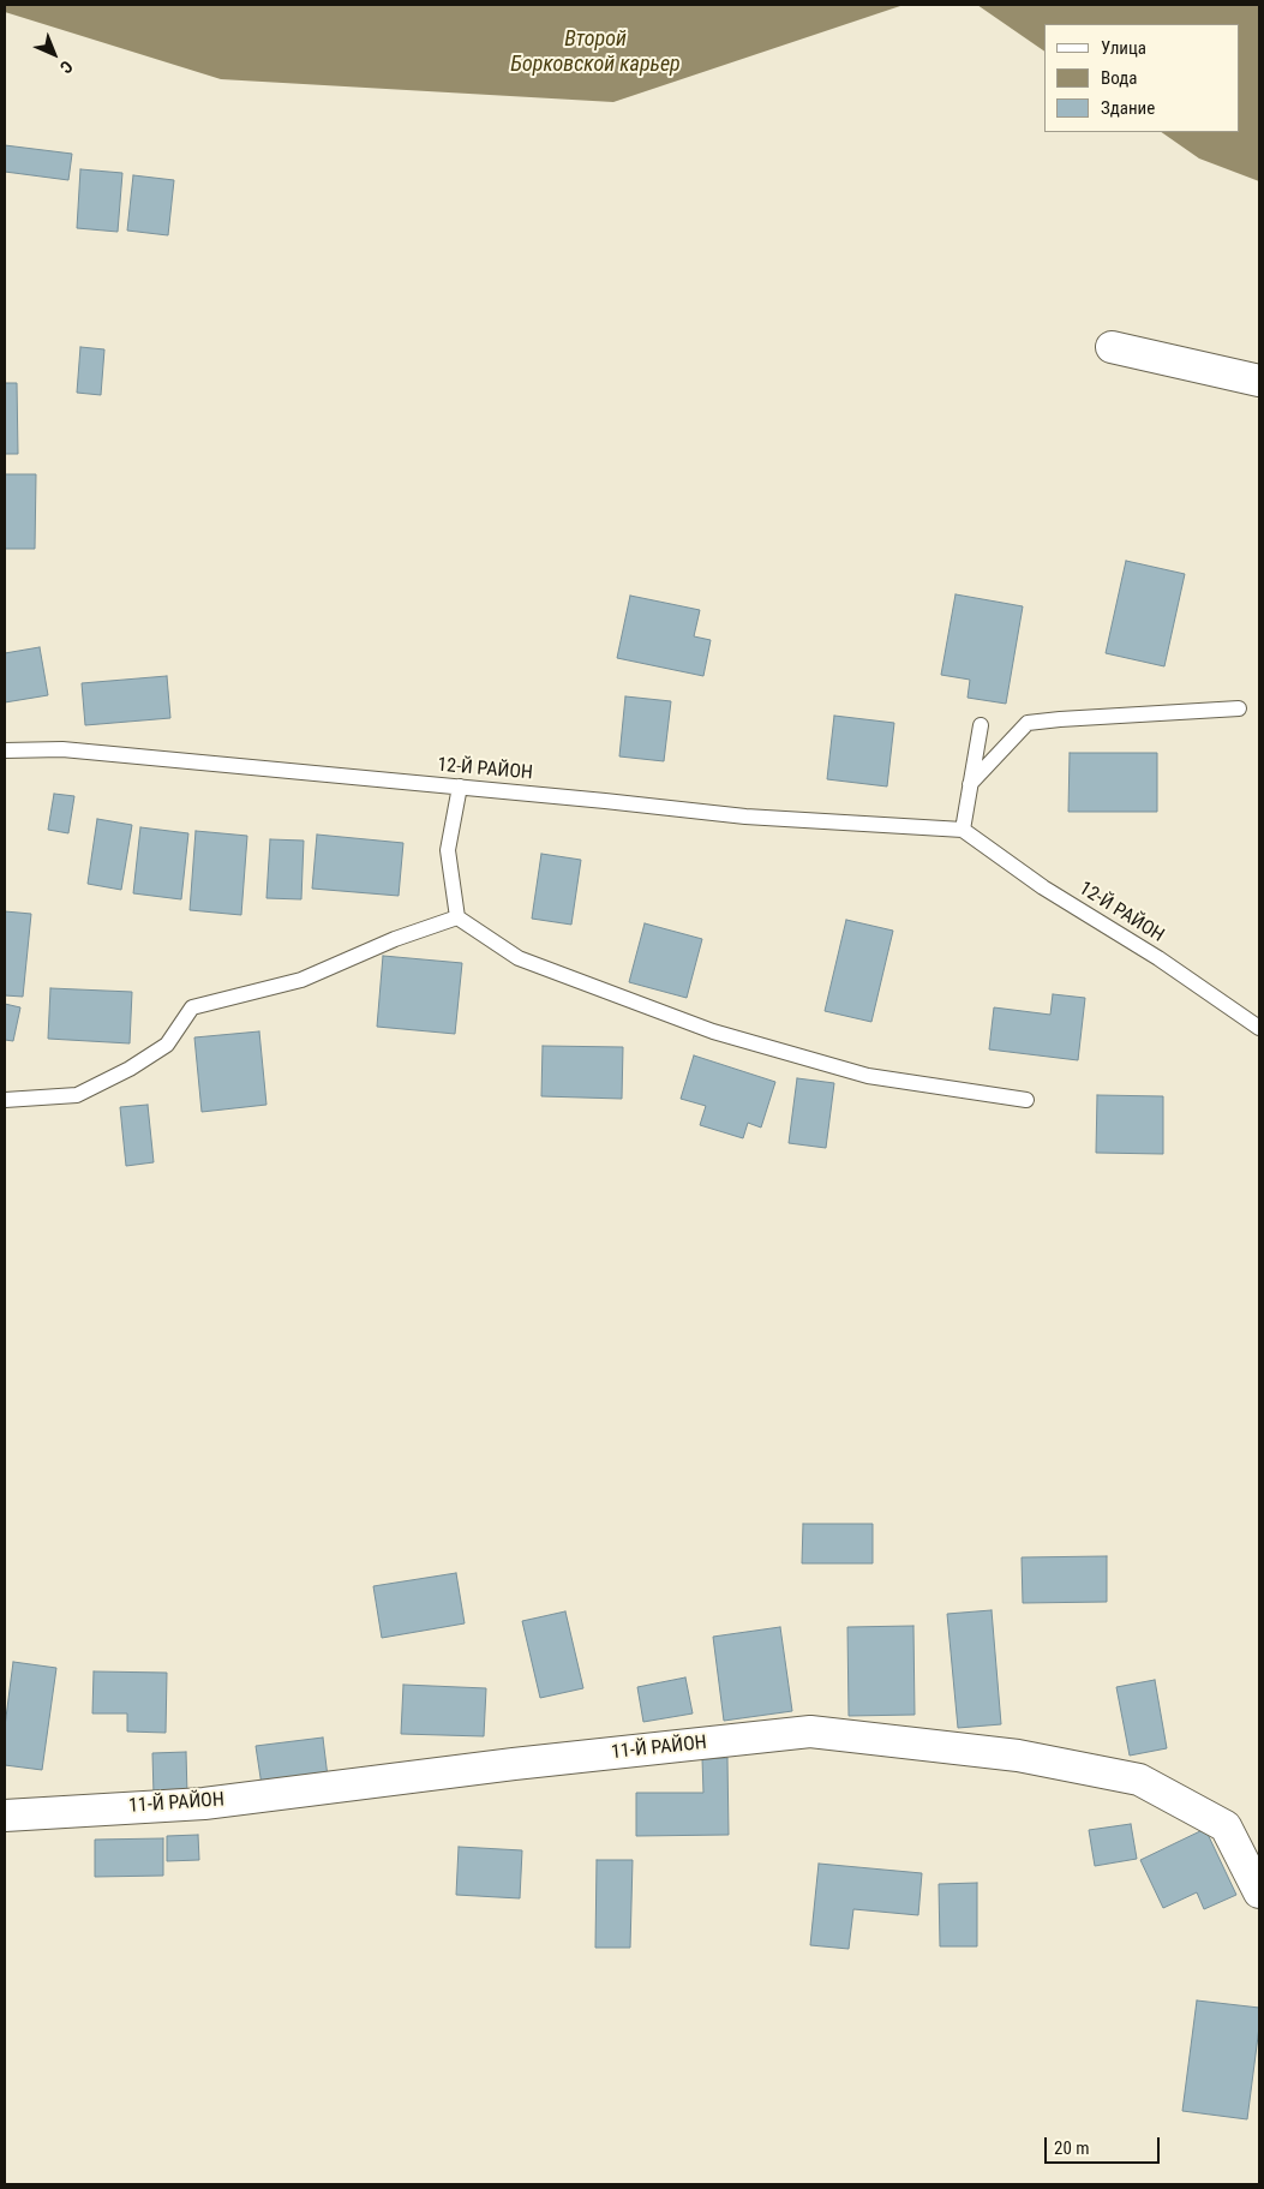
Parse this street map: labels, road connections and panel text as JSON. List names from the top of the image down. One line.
{"streets":{"street":["11-Й РАЙОН"],"lane":["12-Й РАЙОН"]},"water":["Второй Борковской карьер"],"legend":["Улица","Вода","Здание"],"scale_bar":"20 m","north":"bottom right"}
